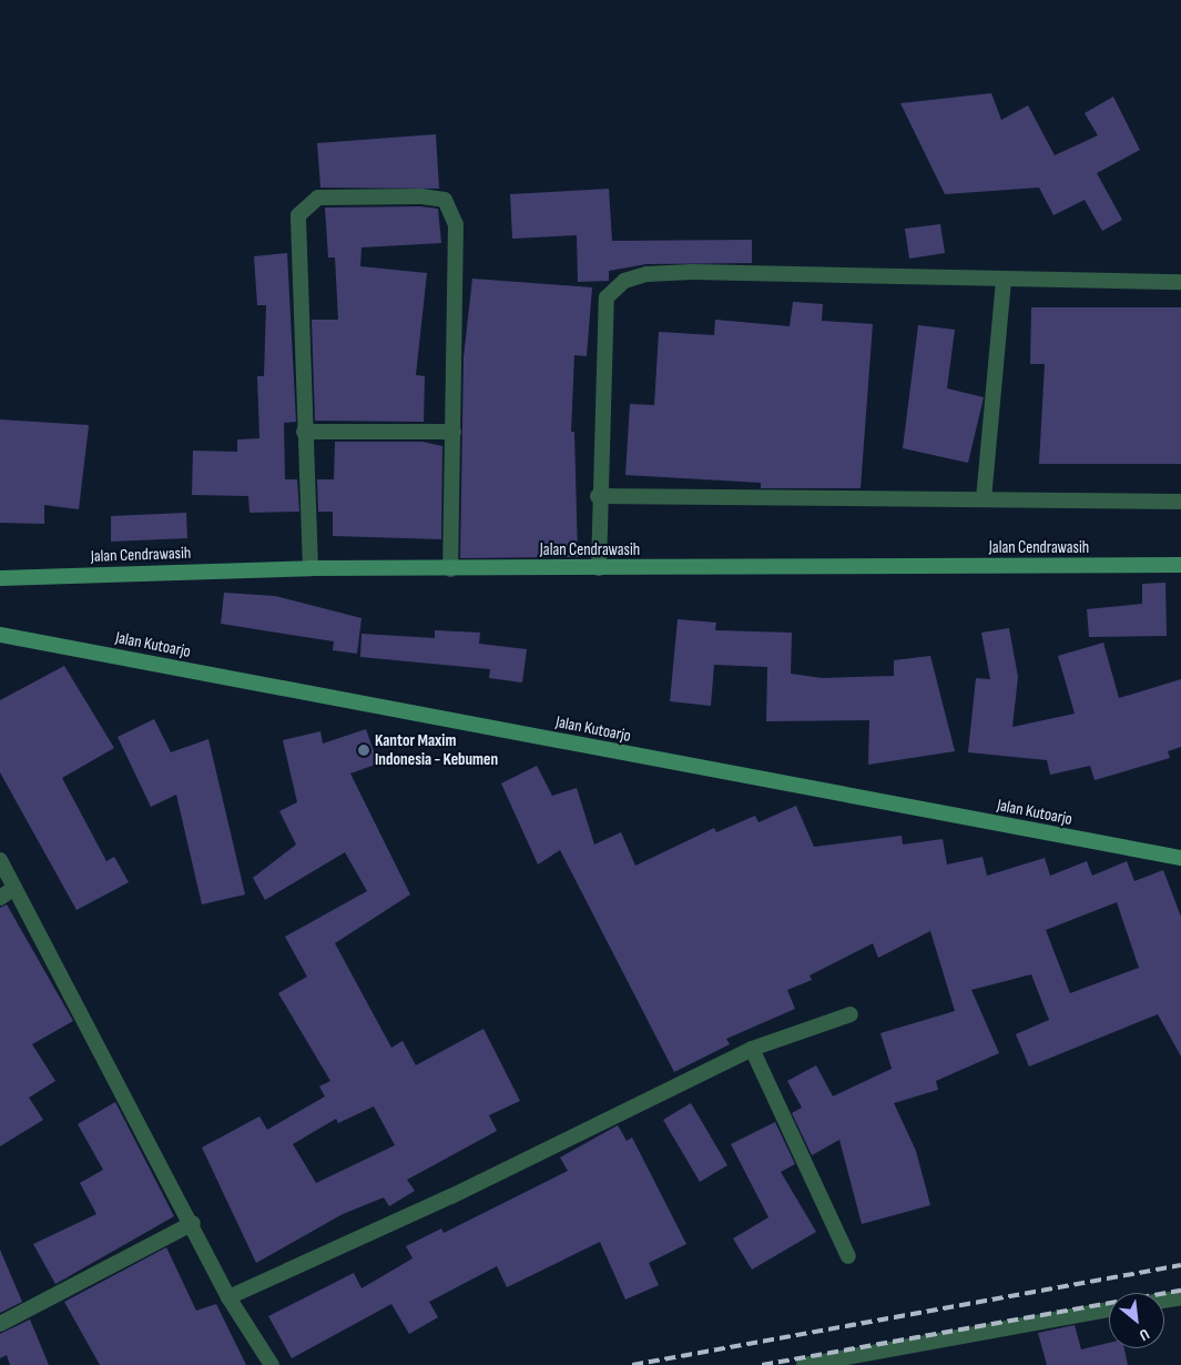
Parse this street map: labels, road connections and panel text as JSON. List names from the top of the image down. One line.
{"streets":{"main road":["Jalan Cendrawasih","Jalan Kutoarjo"]},"places":["Kantor Maxim Indonesia - Kebumen"],"north":"bottom right"}
